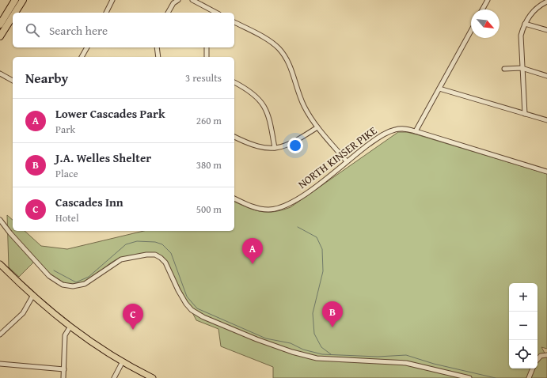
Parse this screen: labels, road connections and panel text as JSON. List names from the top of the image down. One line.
{"streets":{"street":["NORTH KINSER PIKE"]},"north":"bottom right","page":{"search":"Search here","heading":["Nearby","3 results"],"list":[{"mark":"A","name":"Lower Cascades Park","note":"Park","value":"260 m"},{"mark":"B","name":"J.A. Welles Shelter","note":"Place","value":"380 m"},{"mark":"C","name":"Cascades Inn","note":"Hotel","value":"500 m"}],"pins":["A","B","C"],"map_buttons":["+","−"]}}
